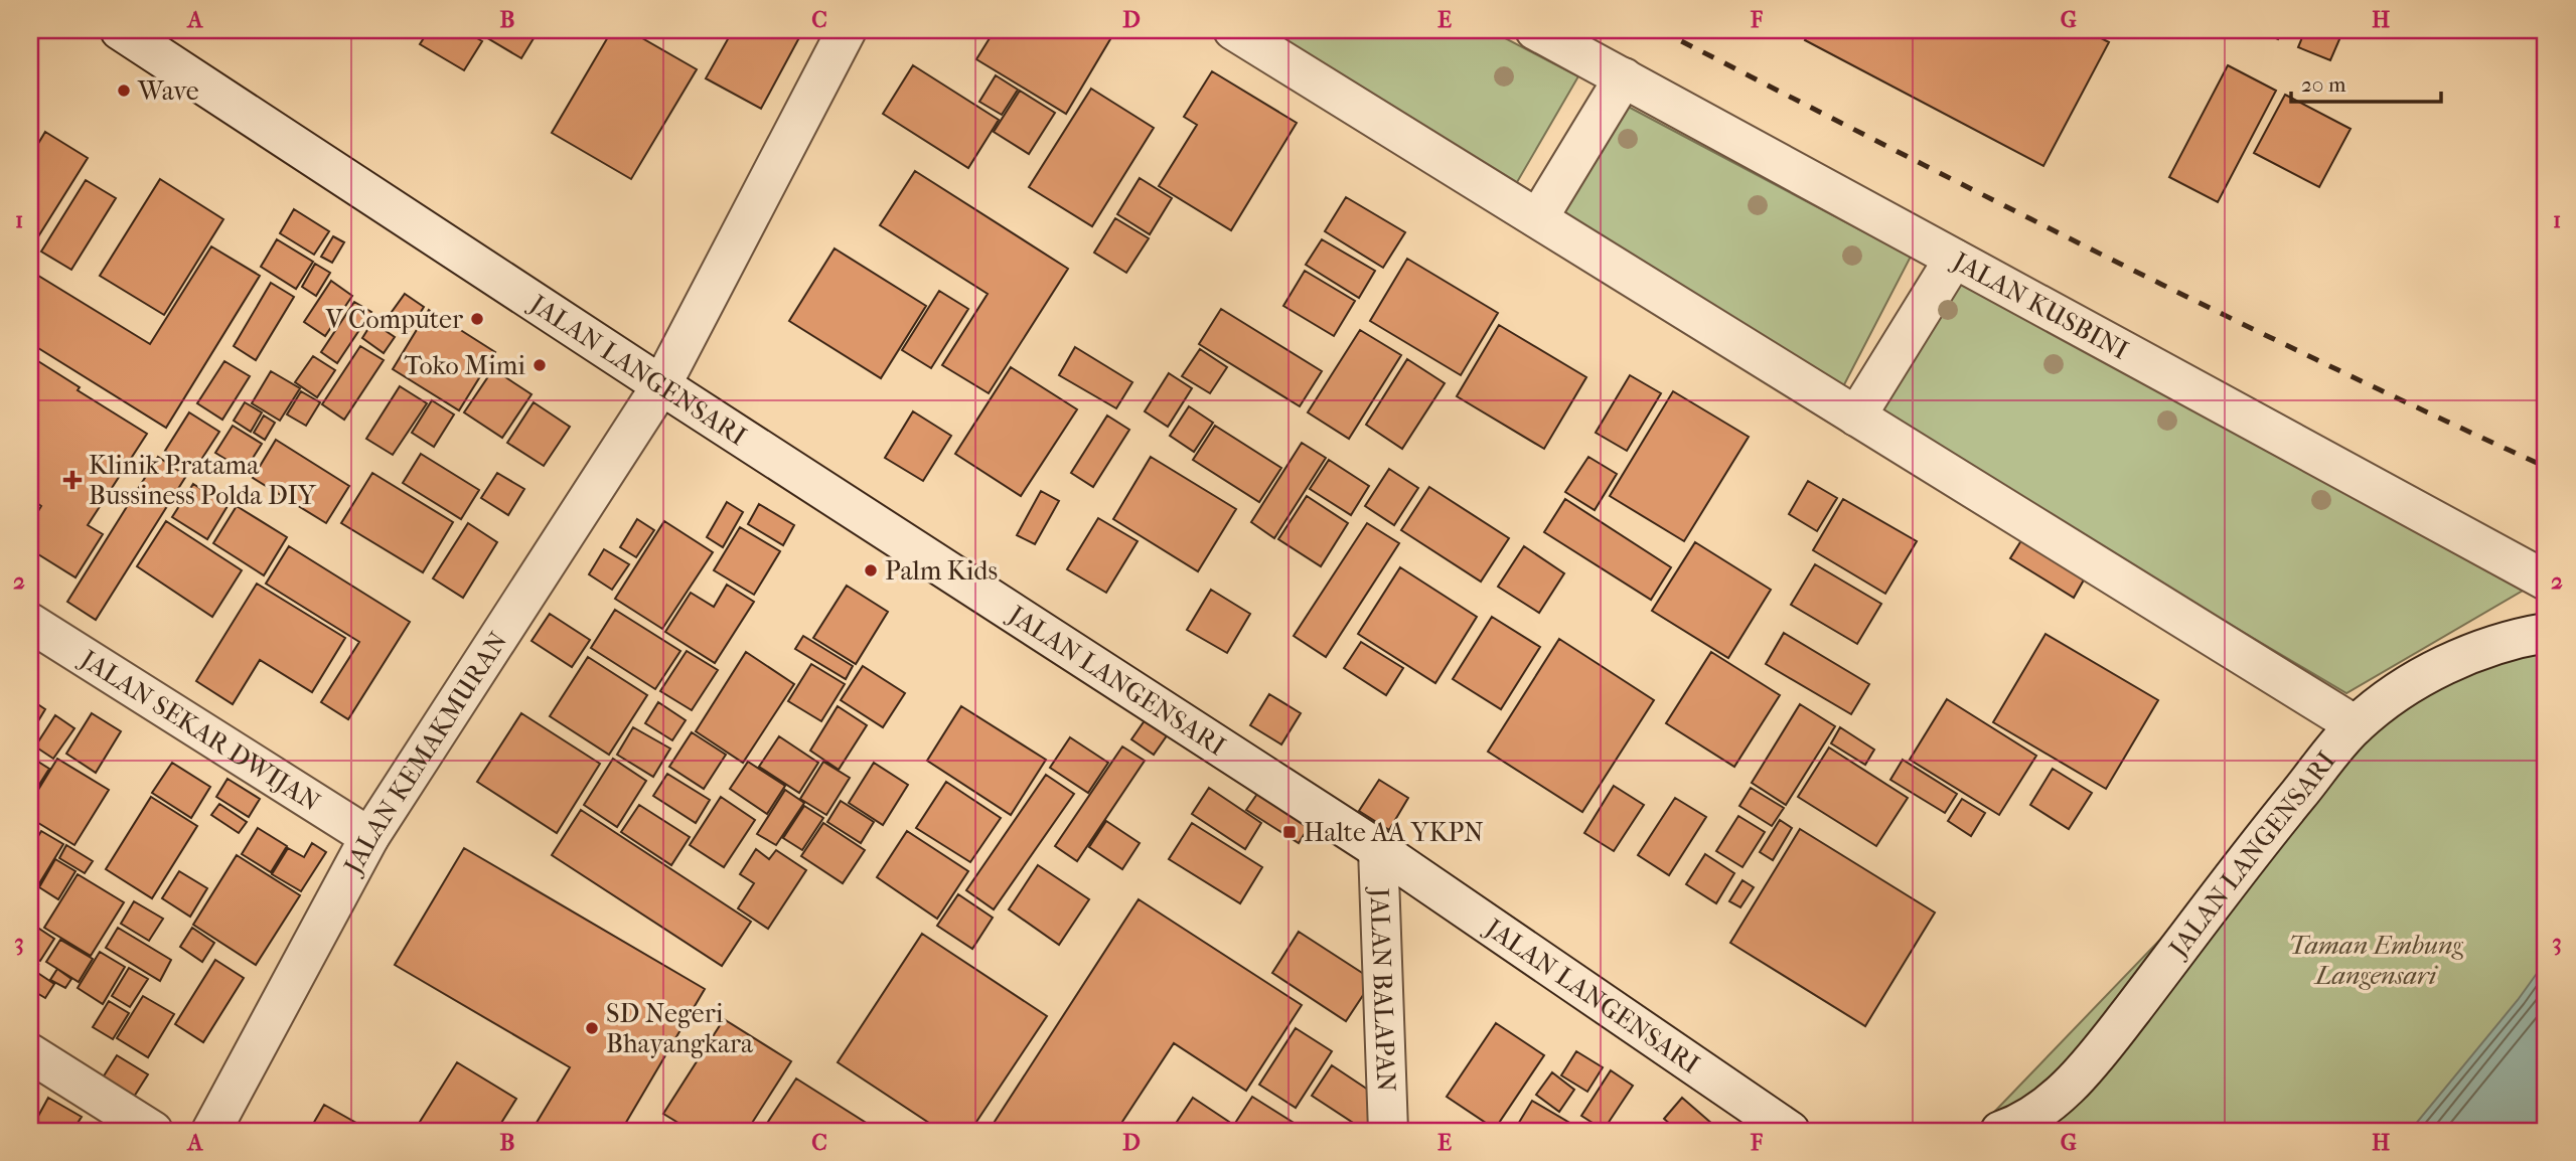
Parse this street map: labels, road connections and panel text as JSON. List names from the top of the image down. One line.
{"streets":{"street":["JALAN KUSBINI","JALAN LANGENSARI","JALAN SEKAR DWIJAN","JALAN KEMAKMURAN","JALAN BALAPAN"]},"crossings":[["JALAN LANGENSARI","JALAN KEMAKMURAN"],["JALAN LANGENSARI","JALAN BALAPAN"],["JALAN SEKAR DWIJAN","JALAN KEMAKMURAN"]],"parks":["Taman Embung Langensari"],"places":{"other":["Wave","V Computer","Toko Mimi","Palm Kids","SD Negeri Bhayangkara"],"health":["Klinik Pratama Bussiness Polda DIY"],"transit":["Halte AA YKPN"]},"scale_bar":"20 m","grid":{"columns":["A","B","C","D","E","F","G","H"],"rows":["1","2","3"]}}
